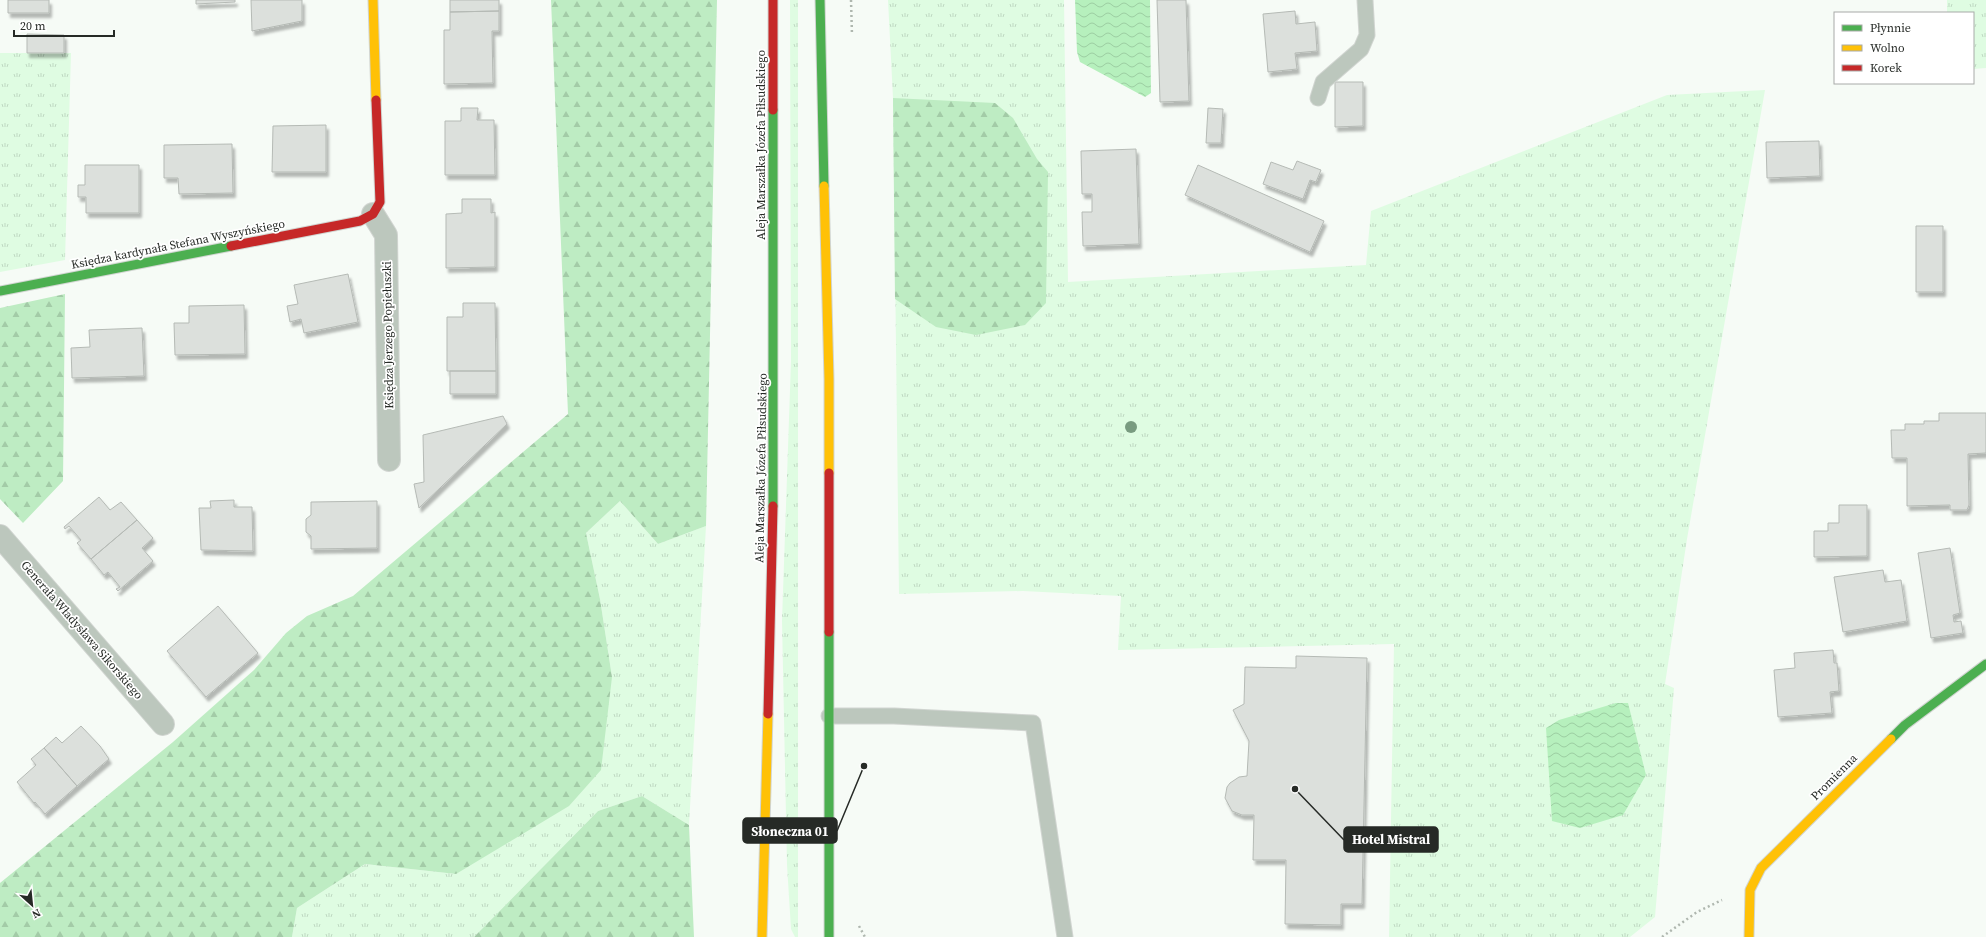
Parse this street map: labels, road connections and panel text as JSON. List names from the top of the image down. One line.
{"streets":{"main road":["Aleja Marszałka Józefa Piłsudskiego","Księdza kardynała Stefana Wyszyńskiego","Promienna"],"street":["Księdza Jerzego Popiełuszki","Generała Władysława Sikorskiego"]},"crossings":[["Księdza kardynała Stefana Wyszyńskiego","Księdza Jerzego Popiełuszki"]],"places":["Słoneczna 01","Hotel Mistral"],"legend":["Płynnie","Wolno","Korek"],"scale_bar":"20 m","north":"bottom right"}
